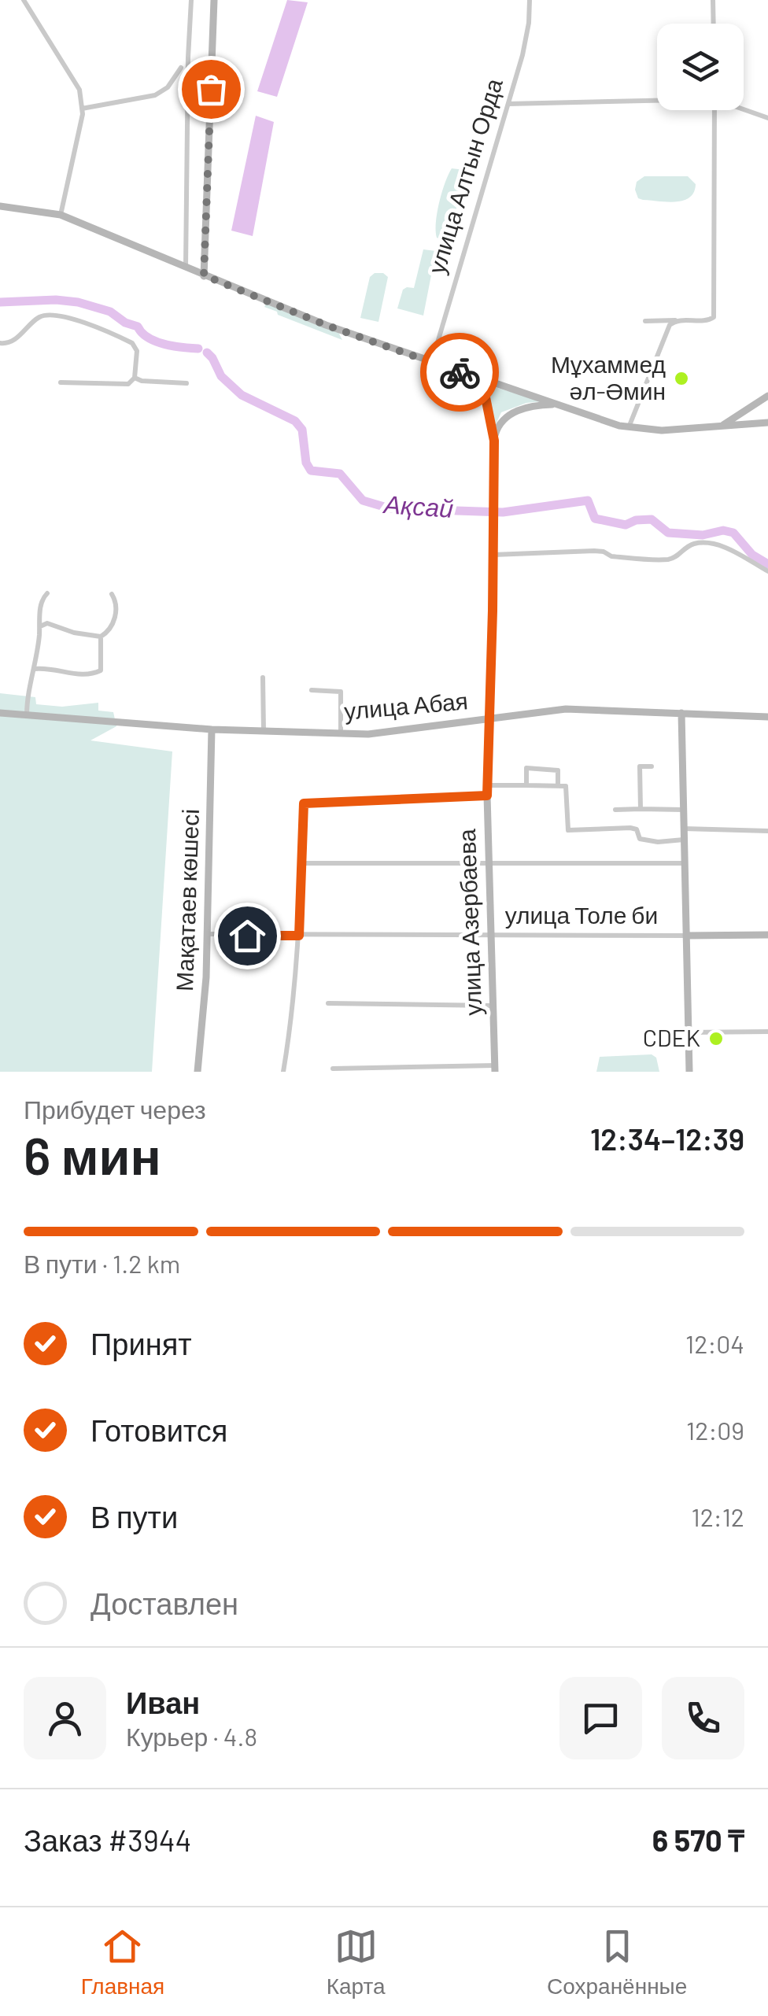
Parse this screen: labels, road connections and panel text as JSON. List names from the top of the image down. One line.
{"streets":{"main road":["улица Абая","Мақатаев көшесі","улица Толе би","улица Азербаева"],"street":["улица Алтын Орда"]},"crossings":[["улица Абая","Мақатаев көшесі"],["улица Абая","улица Азербаева"],["Мақатаев көшесі","улица Толе би"],["улица Толе би","улица Азербаева"]],"water":["Ақсай"],"places":["Мұхаммед әл-Әмин","CDEK"],"page":{"heading":["6 мин","Прибудет через","12:34–12:39"],"panel":["Иван","Курьер · 4.8","Заказ #3944","6 570 ₸"],"bar":"В пути · 1.2 km","list":[["Принят","12:04"],["Готовится","12:09"],["В пути","12:12"],"Доставлен"],"tabs":["Главная","Карта","Сохранённые"]}}
